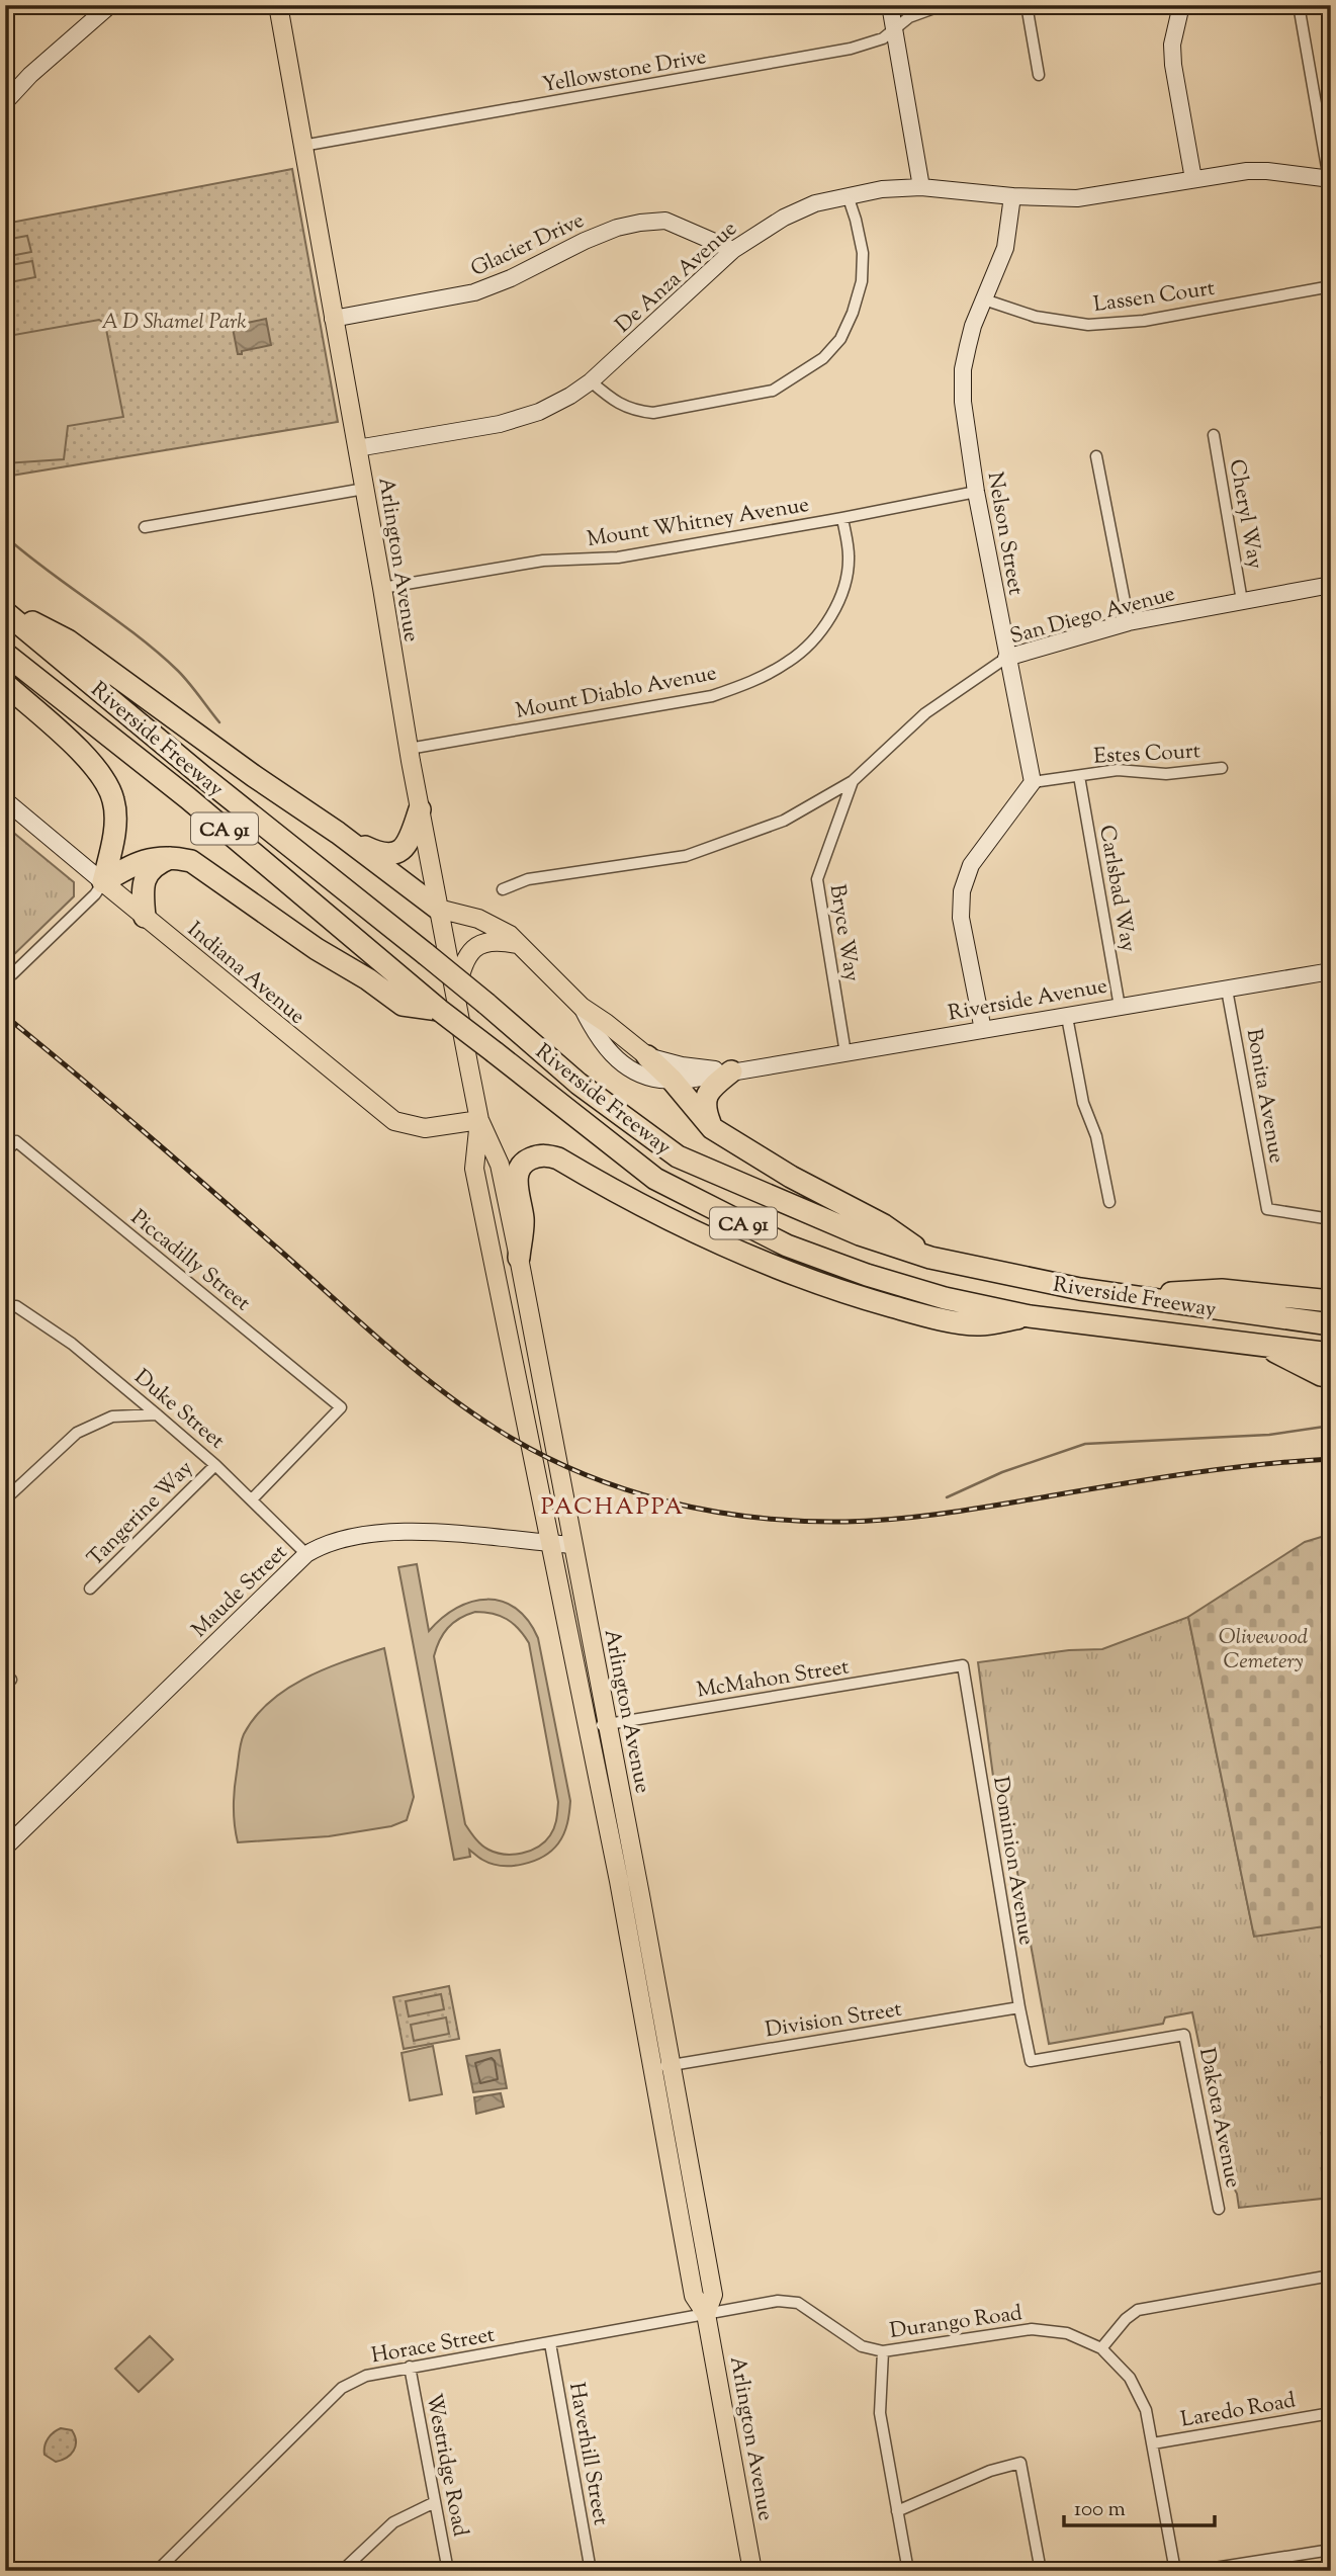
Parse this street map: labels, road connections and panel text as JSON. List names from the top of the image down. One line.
{"streets":{"highway":["Riverside Freeway","CA 91"],"main road":["Arlington Avenue","Indiana Avenue","Riverside Avenue"],"street":["Yellowstone Drive","Glacier Drive","De Anza Avenue","Lassen Court","Cheryl Way","Mount Whitney Avenue","Nelson Street","San Diego Avenue","Mount Diablo Avenue","Estes Court","Carlsbad Way","Bryce Way","Bonita Avenue","Piccadilly Street","Duke Street","Tangerine Way","Maude Street","McMahon Street","Dominion Avenue","Division Street","Dakota Avenue","Durango Road","Horace Street","Laredo Road","Haverhill Street","Westridge Road"]},"crossings":[["Yellowstone Drive","Arlington Avenue"],["Glacier Drive","De Anza Avenue"],["Glacier Drive","Arlington Avenue"],["De Anza Avenue","Nelson Street"],["De Anza Avenue","Arlington Avenue"],["Lassen Court","Nelson Street"],["Cheryl Way","San Diego Avenue"],["Mount Whitney Avenue","Nelson Street"],["Mount Whitney Avenue","Arlington Avenue"],["Mount Whitney Avenue","Mount Diablo Avenue"],["Nelson Street","San Diego Avenue"],["Nelson Street","Estes Court"],["Arlington Avenue","Mount Diablo Avenue"],["Arlington Avenue","Indiana Avenue"],["Arlington Avenue","Riverside Avenue"],["Arlington Avenue","Maude Street"],["Arlington Avenue","McMahon Street"],["Arlington Avenue","Division Street"],["Arlington Avenue","Durango Road"],["Arlington Avenue","Horace Street"],["San Diego Avenue","Bryce Way"],["Estes Court","Carlsbad Way"],["Carlsbad Way","Riverside Avenue"],["Bryce Way","Riverside Avenue"],["Riverside Avenue","Bonita Avenue"],["Piccadilly Street","Duke Street"],["Duke Street","Tangerine Way"],["Duke Street","Maude Street"],["McMahon Street","Dominion Avenue"],["Dominion Avenue","Division Street"],["Dominion Avenue","Dakota Avenue"],["Durango Road","Horace Street"],["Horace Street","Haverhill Street"],["Horace Street","Westridge Road"]],"districts":["PACHAPPA"],"parks":["A D Shamel Park","Olivewood Cemetery"],"scale_bar":"100 m"}
